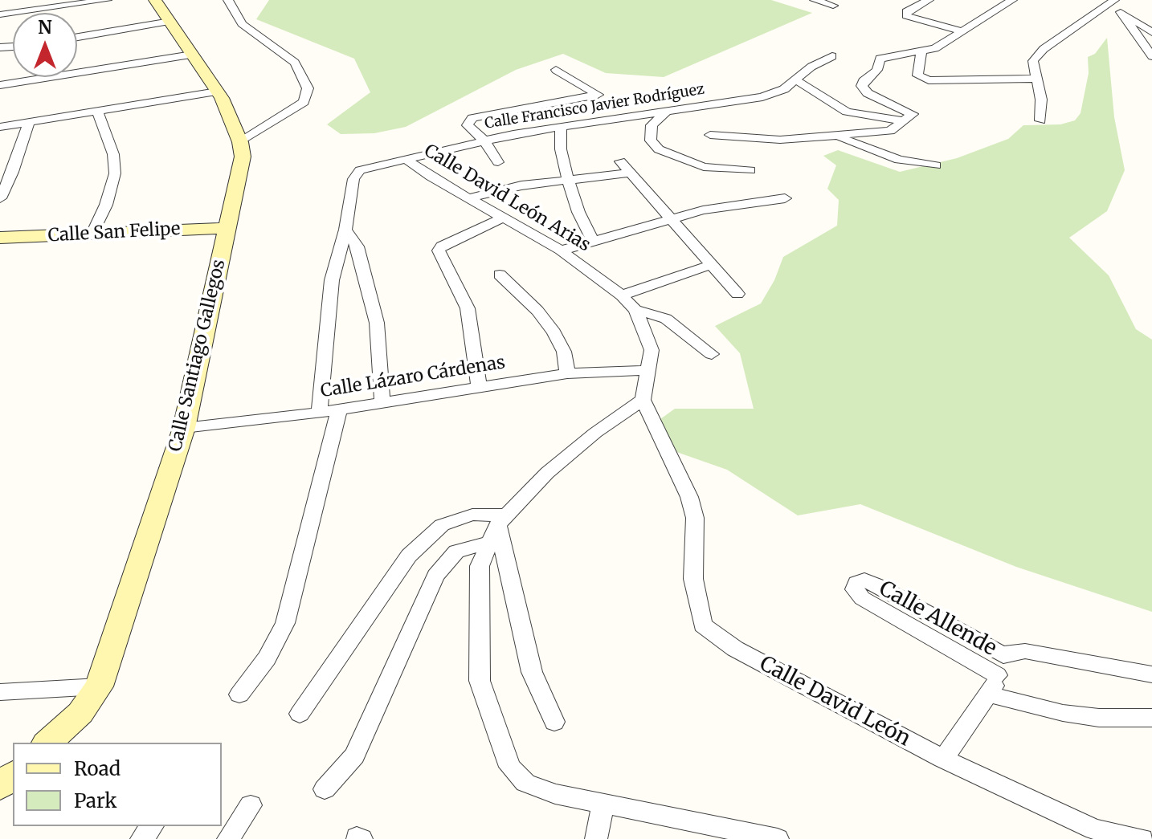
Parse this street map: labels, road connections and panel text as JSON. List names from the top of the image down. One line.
{"streets":{"street":["Calle Francisco Javier Rodríguez","Calle David León Arias","Calle San Felipe","Calle Santiago Gallegos","Calle Lázaro Cárdenas","Calle Allende","Calle David León"]},"crossings":[["Calle Francisco Javier Rodríguez","Calle David León Arias"],["Calle David León Arias","Calle Lázaro Cárdenas"],["Calle David León Arias","Calle David León"],["Calle San Felipe","Calle Santiago Gallegos"],["Calle Santiago Gallegos","Calle Lázaro Cárdenas"]],"legend":["Road","Park"],"north":"top"}
